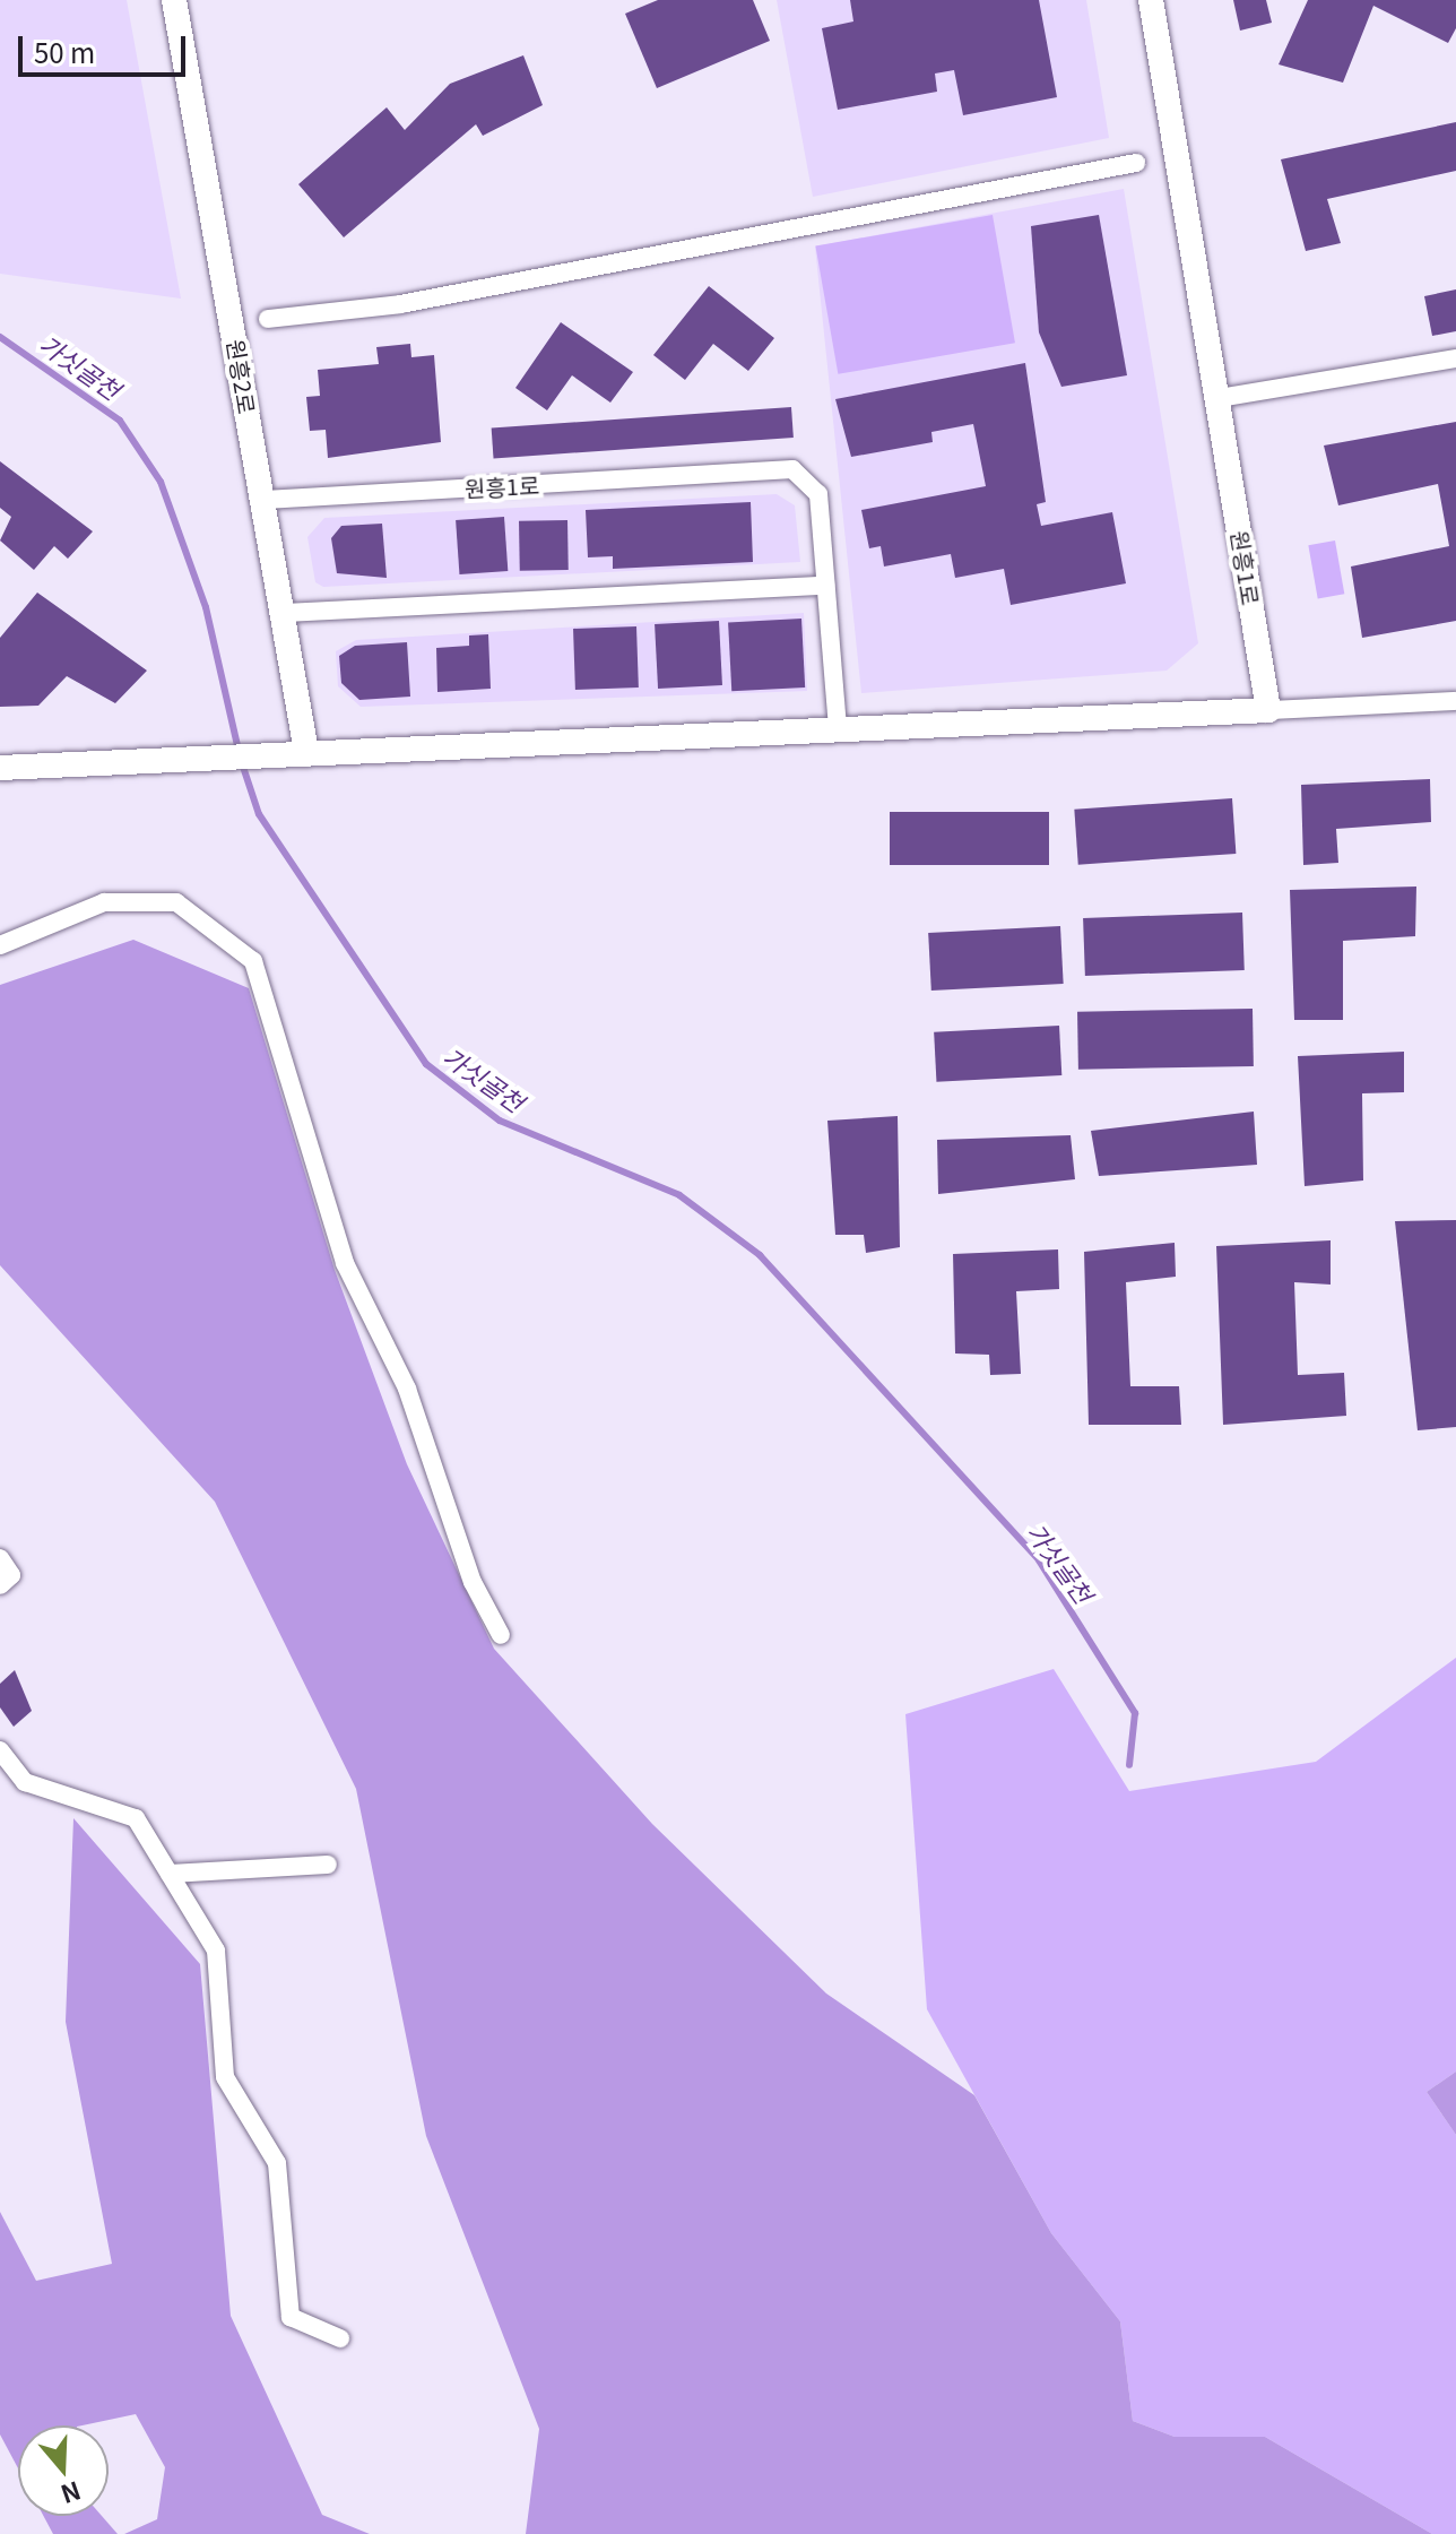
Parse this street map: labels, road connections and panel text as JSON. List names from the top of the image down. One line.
{"streets":{"street":["원흥2로","원흥1로"]},"crossings":[["원흥2로","원흥1로"]],"water":["가싯골천"],"scale_bar":"50 m","north":"bottom"}
